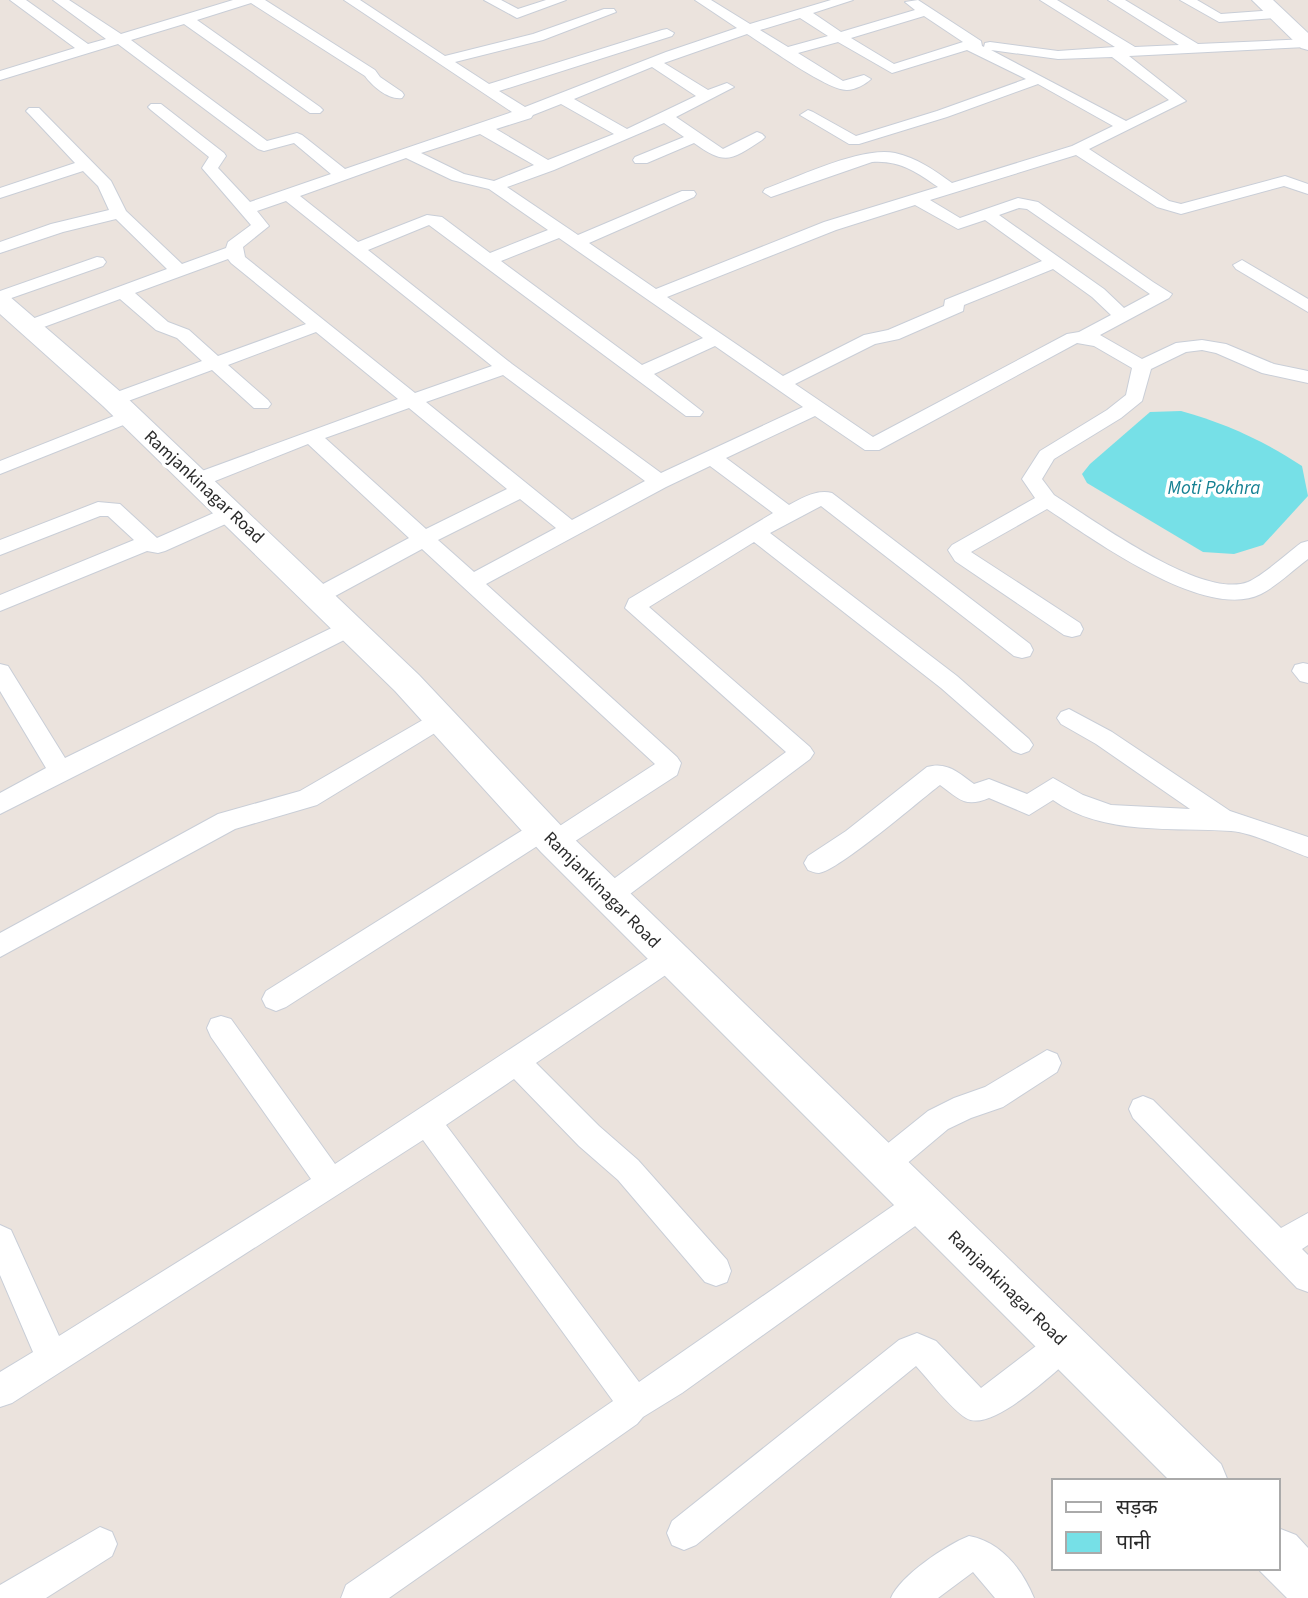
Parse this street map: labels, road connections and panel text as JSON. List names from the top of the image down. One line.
{"streets":{"street":["Ramjankinagar Road"]},"water":["Moti Pokhra"],"legend":["सड़क","पानी"]}
